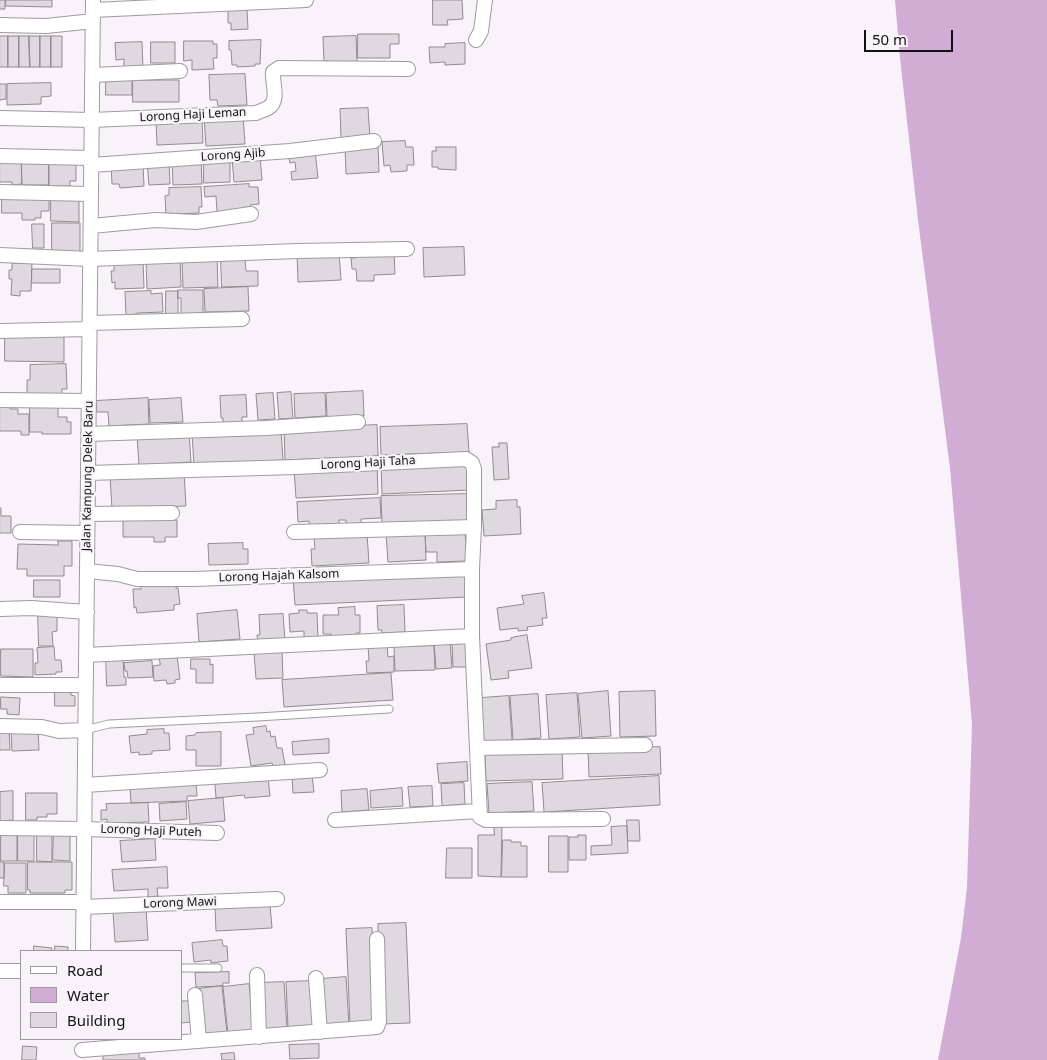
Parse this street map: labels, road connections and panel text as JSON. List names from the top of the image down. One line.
{"streets":{"street":["Lorong Haji Leman","Lorong Ajib","Lorong Haji Taha","Jalan Kampung Delek Baru","Lorong Hajah Kalsom","Lorong Haji Puteh","Lorong Mawi"]},"crossings":[["Lorong Haji Leman","Jalan Kampung Delek Baru"],["Lorong Ajib","Jalan Kampung Delek Baru"],["Lorong Haji Taha","Jalan Kampung Delek Baru"],["Lorong Haji Taha","Lorong Hajah Kalsom"],["Jalan Kampung Delek Baru","Lorong Hajah Kalsom"],["Jalan Kampung Delek Baru","Lorong Haji Puteh"],["Jalan Kampung Delek Baru","Lorong Mawi"]],"legend":["Road","Water","Building"],"scale_bar":"50 m"}
